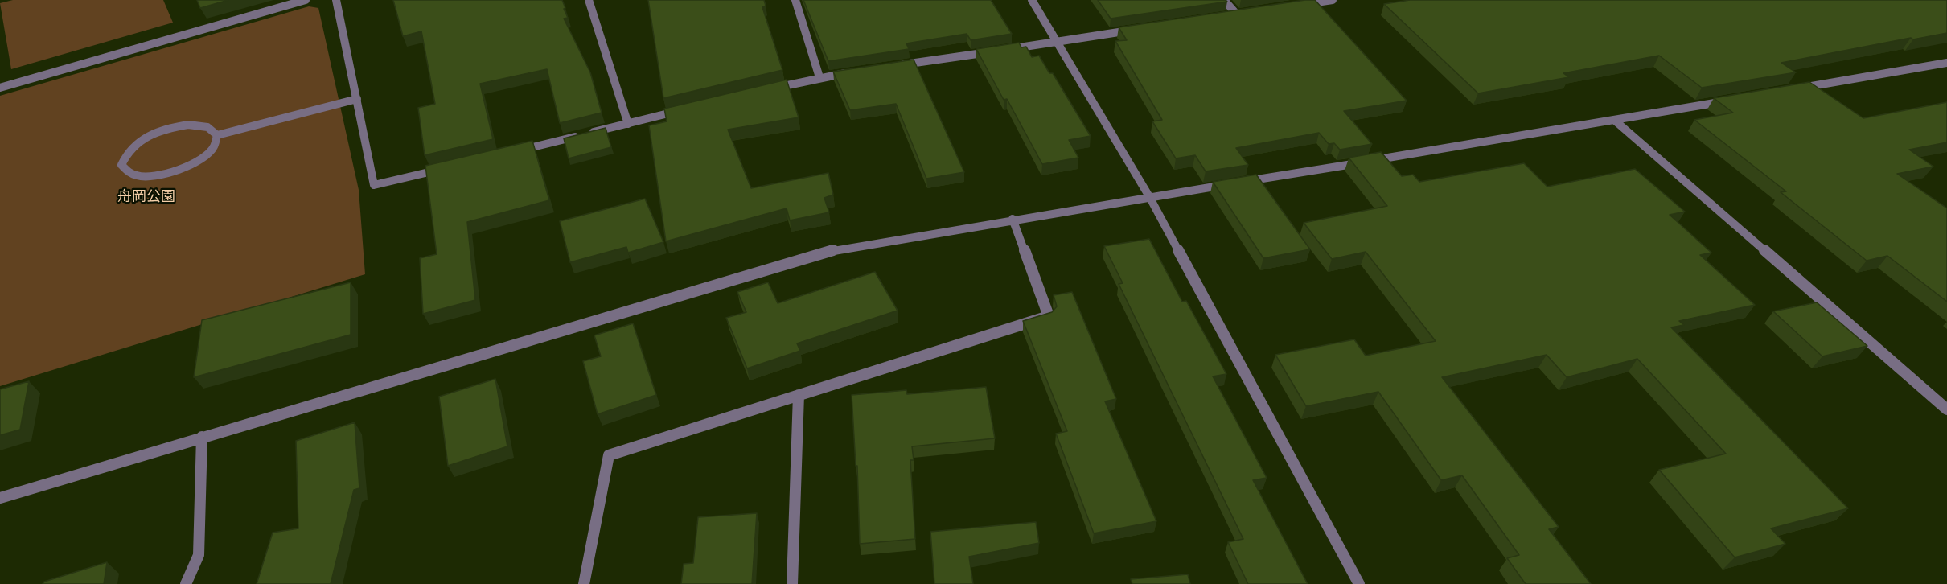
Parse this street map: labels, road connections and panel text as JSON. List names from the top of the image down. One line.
{"parks":["舟岡公園"]}
